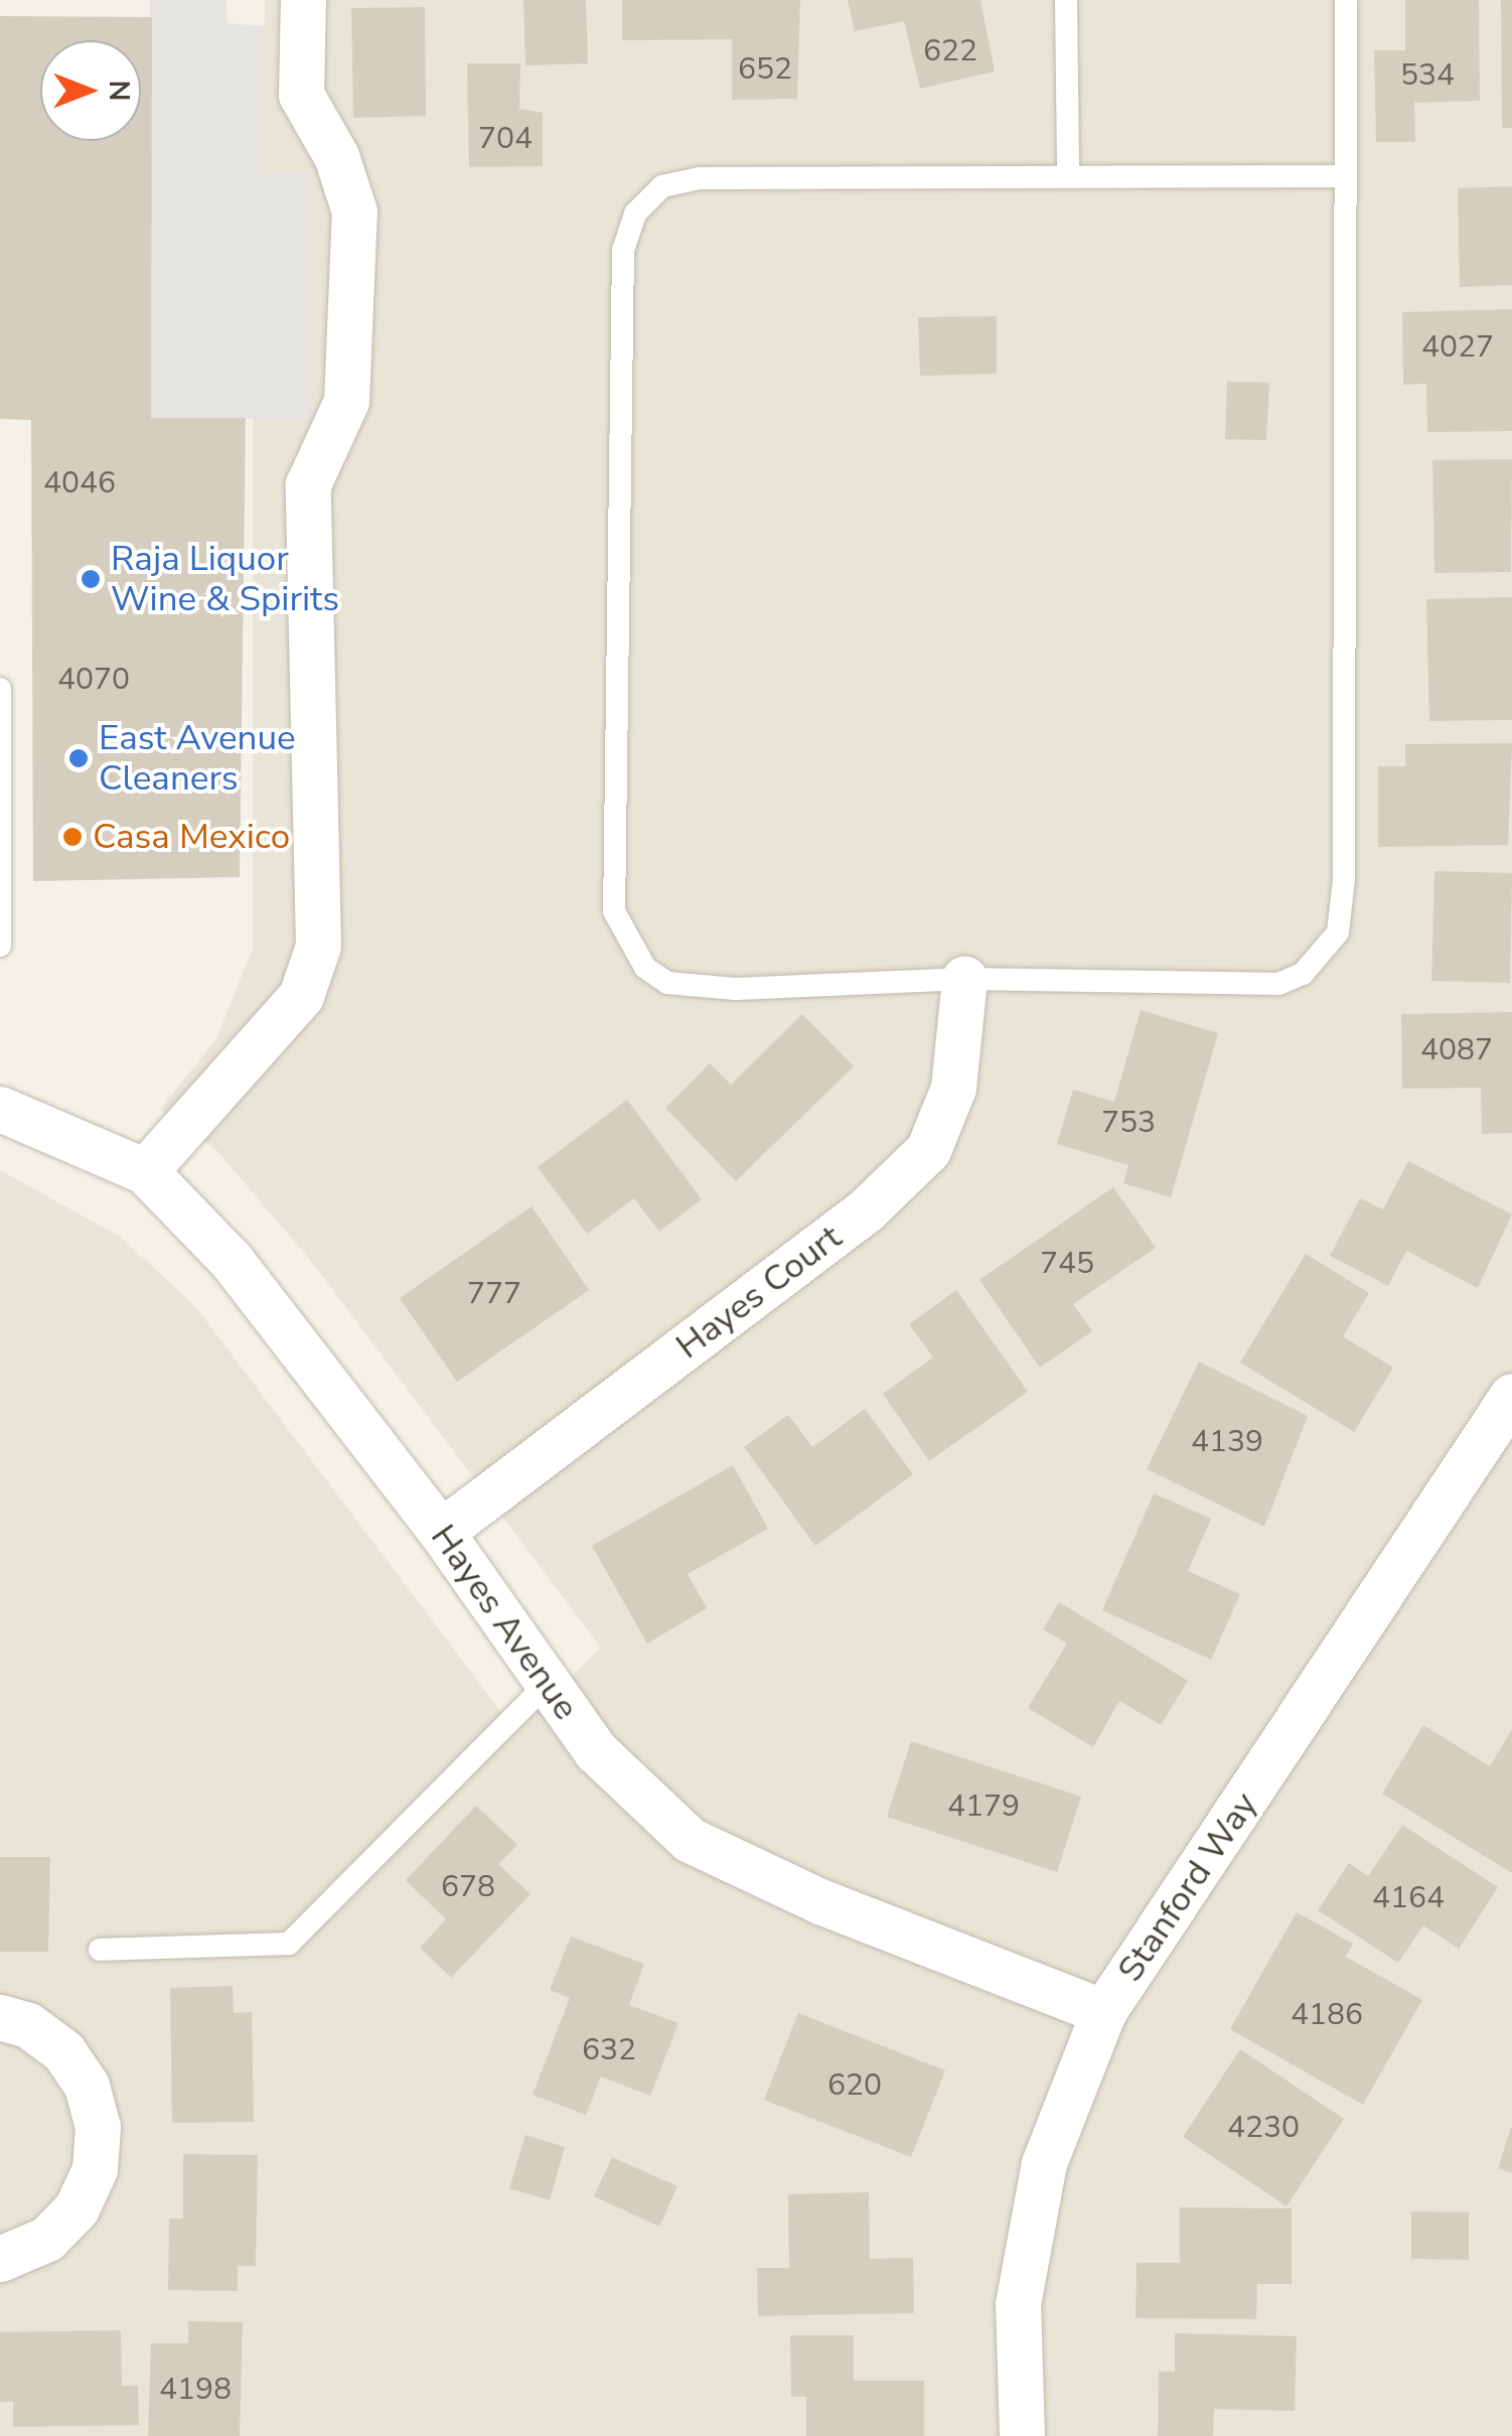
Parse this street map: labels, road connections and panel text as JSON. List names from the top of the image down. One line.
{"streets":{"street":["Hayes Court","Hayes Avenue","Stanford Way"]},"crossings":[["Hayes Court","Hayes Avenue"],["Hayes Avenue","Stanford Way"]],"places":["Raja Liquor Wine & Spirits","East Avenue Cleaners","Casa Mexico"],"house_numbers":["622","652","534","704","4027","4046","4070","4087","753","745","777","4139","4179","678","4164","4186","632","620","4230","4198"],"north":"right"}
